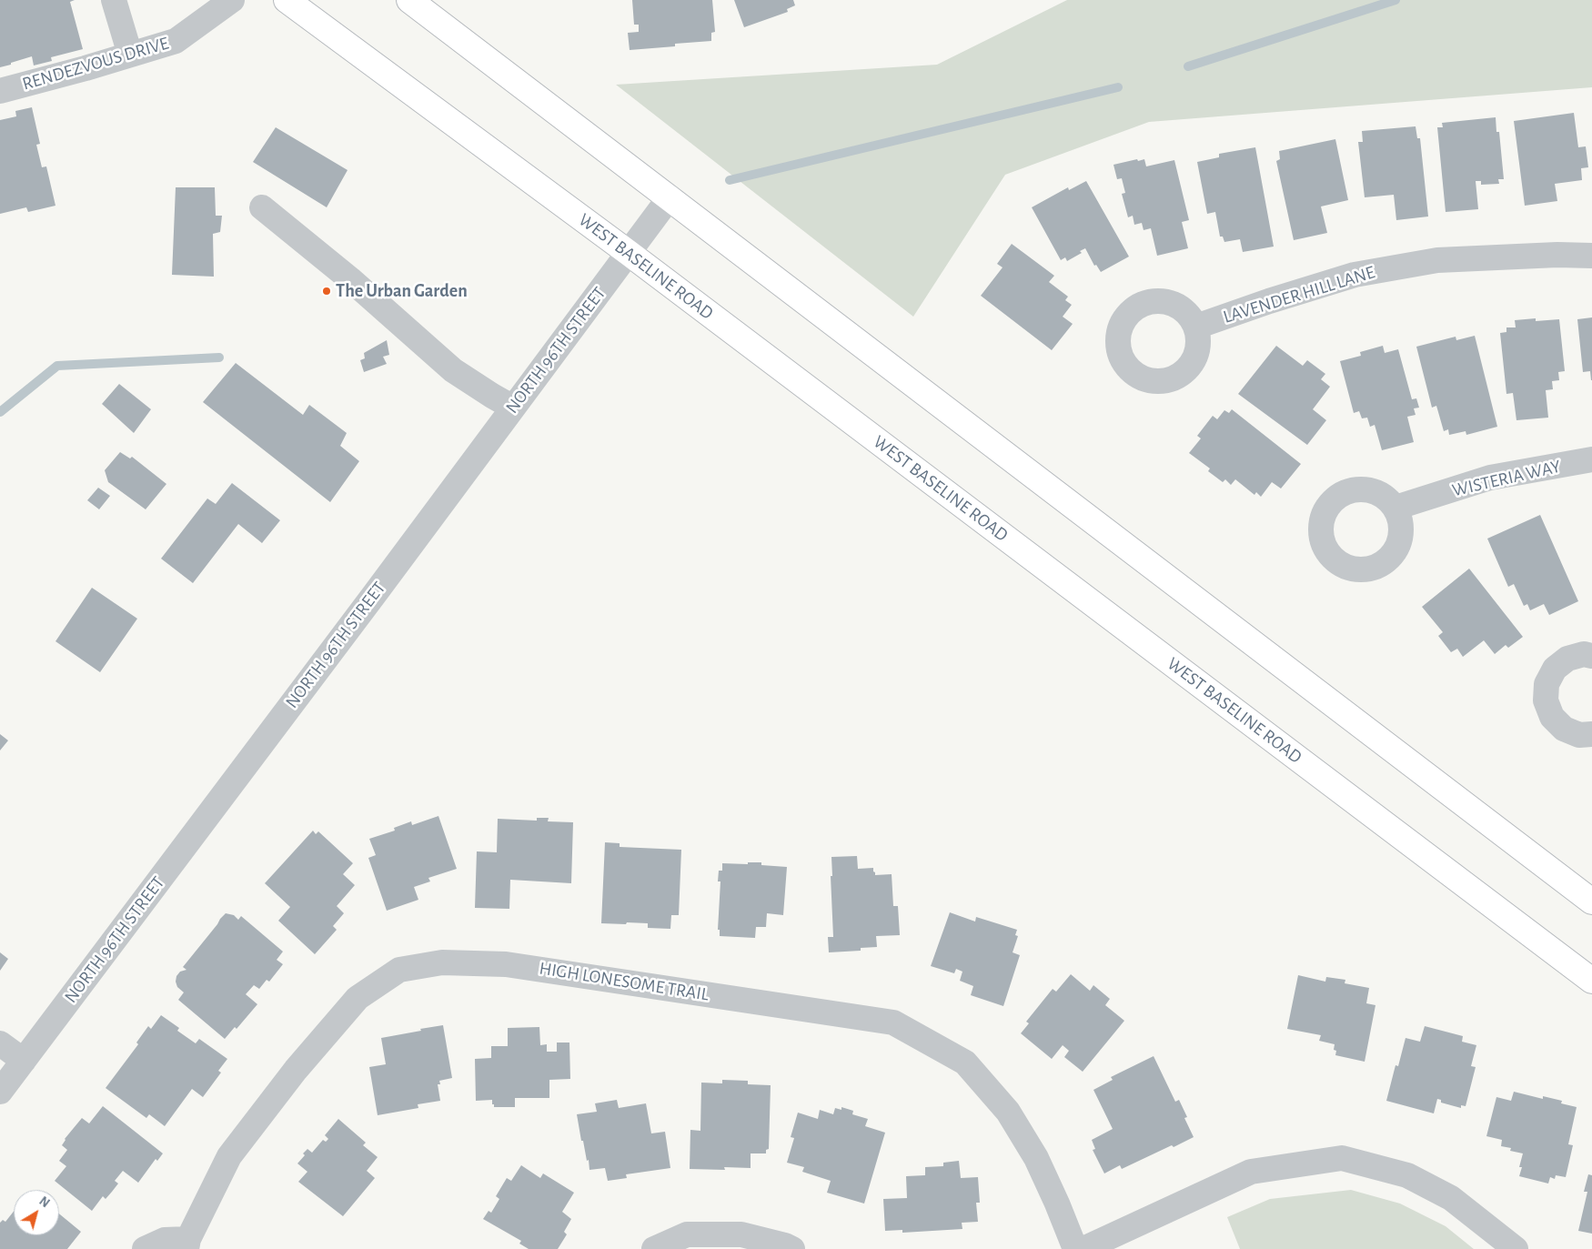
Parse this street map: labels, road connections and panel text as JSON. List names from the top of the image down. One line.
{"streets":{"main road":["WEST BASELINE ROAD"],"street":["RENDEZVOUS DRIVE","LAVENDER HILL LANE","NORTH 96TH STREET","WISTERIA WAY","HIGH LONESOME TRAIL"]},"crossings":[["WEST BASELINE ROAD","NORTH 96TH STREET"]],"places":["The Urban Garden"],"north":"top right"}
